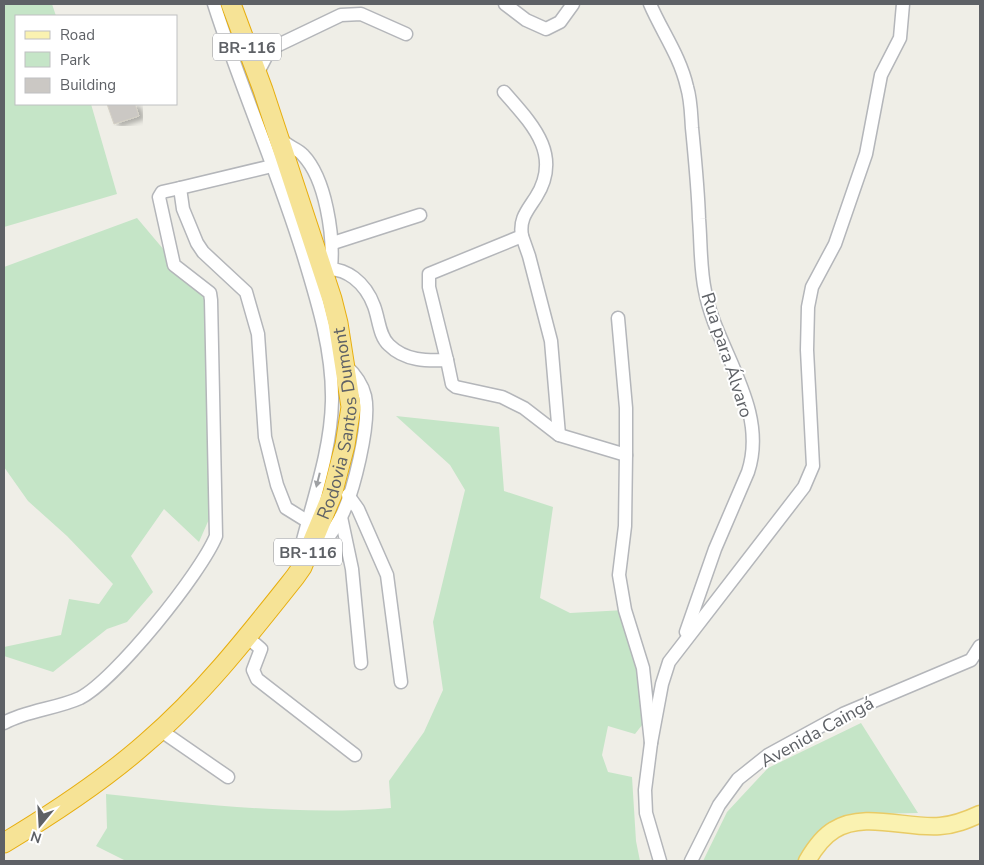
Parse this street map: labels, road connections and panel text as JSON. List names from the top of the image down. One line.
{"streets":{"highway":["BR-116","Rodovia Santos Dumont"],"street":["Rua para Álvaro","Avenida Caingá"]},"legend":["Road","Park","Building"],"north":"bottom"}
